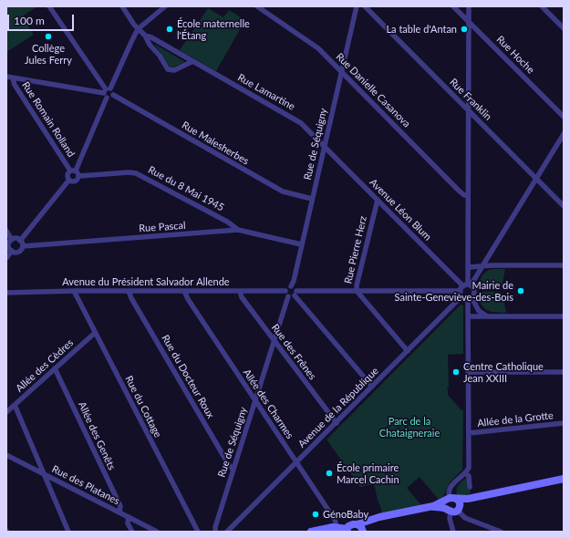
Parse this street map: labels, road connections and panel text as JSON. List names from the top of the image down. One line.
{"streets":{"street":["Rue Hoche","Rue Danielle Casanova","Rue Lamartine","Rue Franklin","Rue Romain Rolland","Rue Malesherbes","Rue de Séquigny","Rue du 8 Mai 1945","Avenue Léon Blum","Rue Pascal","Rue Pierre Herz","Avenue du Président Salvador Allende","Rue des Frênes","Allée des Cèdres","Rue du Docteur Roux","Allée des Charmes","Rue du Cottage","Avenue de la République","Allée de la Grotte","Allée des Genêts","Rue des Platanes"]},"crossings":[["Rue Danielle Casanova","Rue de Séquigny"],["Rue Lamartine","Rue de Séquigny"],["Rue Lamartine","Avenue Léon Blum"],["Rue Romain Rolland","Rue du 8 Mai 1945"],["Rue Malesherbes","Rue de Séquigny"],["Rue de Séquigny","Avenue Léon Blum"],["Rue de Séquigny","Rue Pascal"],["Rue de Séquigny","Avenue du Président Salvador Allende"],["Rue de Séquigny","Rue des Frênes"],["Rue de Séquigny","Rue du Docteur Roux"],["Rue de Séquigny","Allée des Charmes"],["Rue du 8 Mai 1945","Rue Pascal"],["Avenue Léon Blum","Rue Pierre Herz"],["Avenue Léon Blum","Avenue du Président Salvador Allende"],["Rue Pierre Herz","Avenue du Président Salvador Allende"],["Rue Pierre Herz","Avenue de la République"],["Avenue du Président Salvador Allende","Rue des Frênes"],["Avenue du Président Salvador Allende","Rue du Docteur Roux"],["Avenue du Président Salvador Allende","Allée des Charmes"],["Avenue du Président Salvador Allende","Rue du Cottage"],["Rue des Frênes","Avenue de la République"],["Allée des Cèdres","Rue du Cottage"],["Allée des Cèdres","Allée des Genêts"],["Allée des Charmes","Avenue de la République"],["Allée des Genêts","Rue des Platanes"]],"parks":["Parc de la Chataigneraie"],"places":["École maternelle l'Étang","La table d'Antan","Collège Jules Ferry","Mairie de Sainte-Geneviève-des-Bois","Centre Catholique Jean XXIII","École primaire Marcel Cachin","GénoBaby"],"scale_bar":"100 m"}
